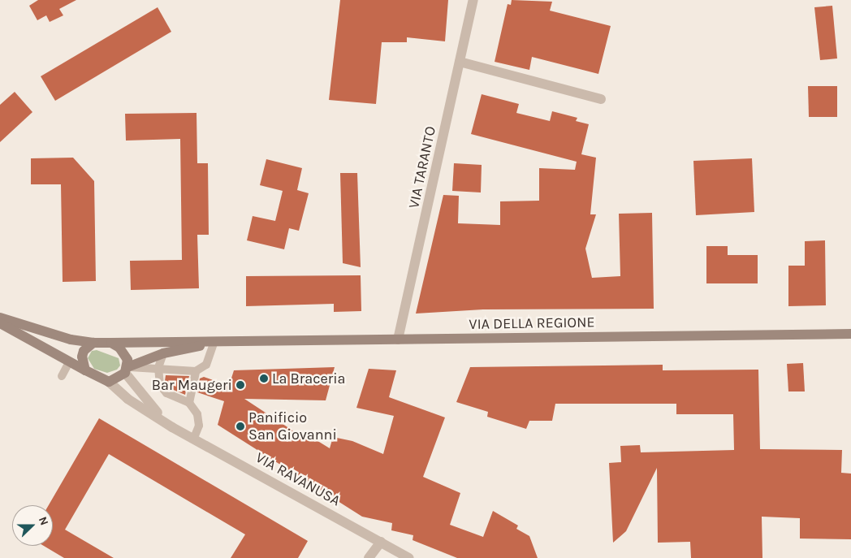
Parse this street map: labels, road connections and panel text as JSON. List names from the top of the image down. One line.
{"streets":{"main road":["VIA DELLA REGIONE"],"street":["VIA TARANTO","VIA RAVANUSA"]},"crossings":[["VIA TARANTO","VIA DELLA REGIONE"]],"places":["La Braceria","Bar Maugeri","Panificio San Giovanni"],"north":"right"}
